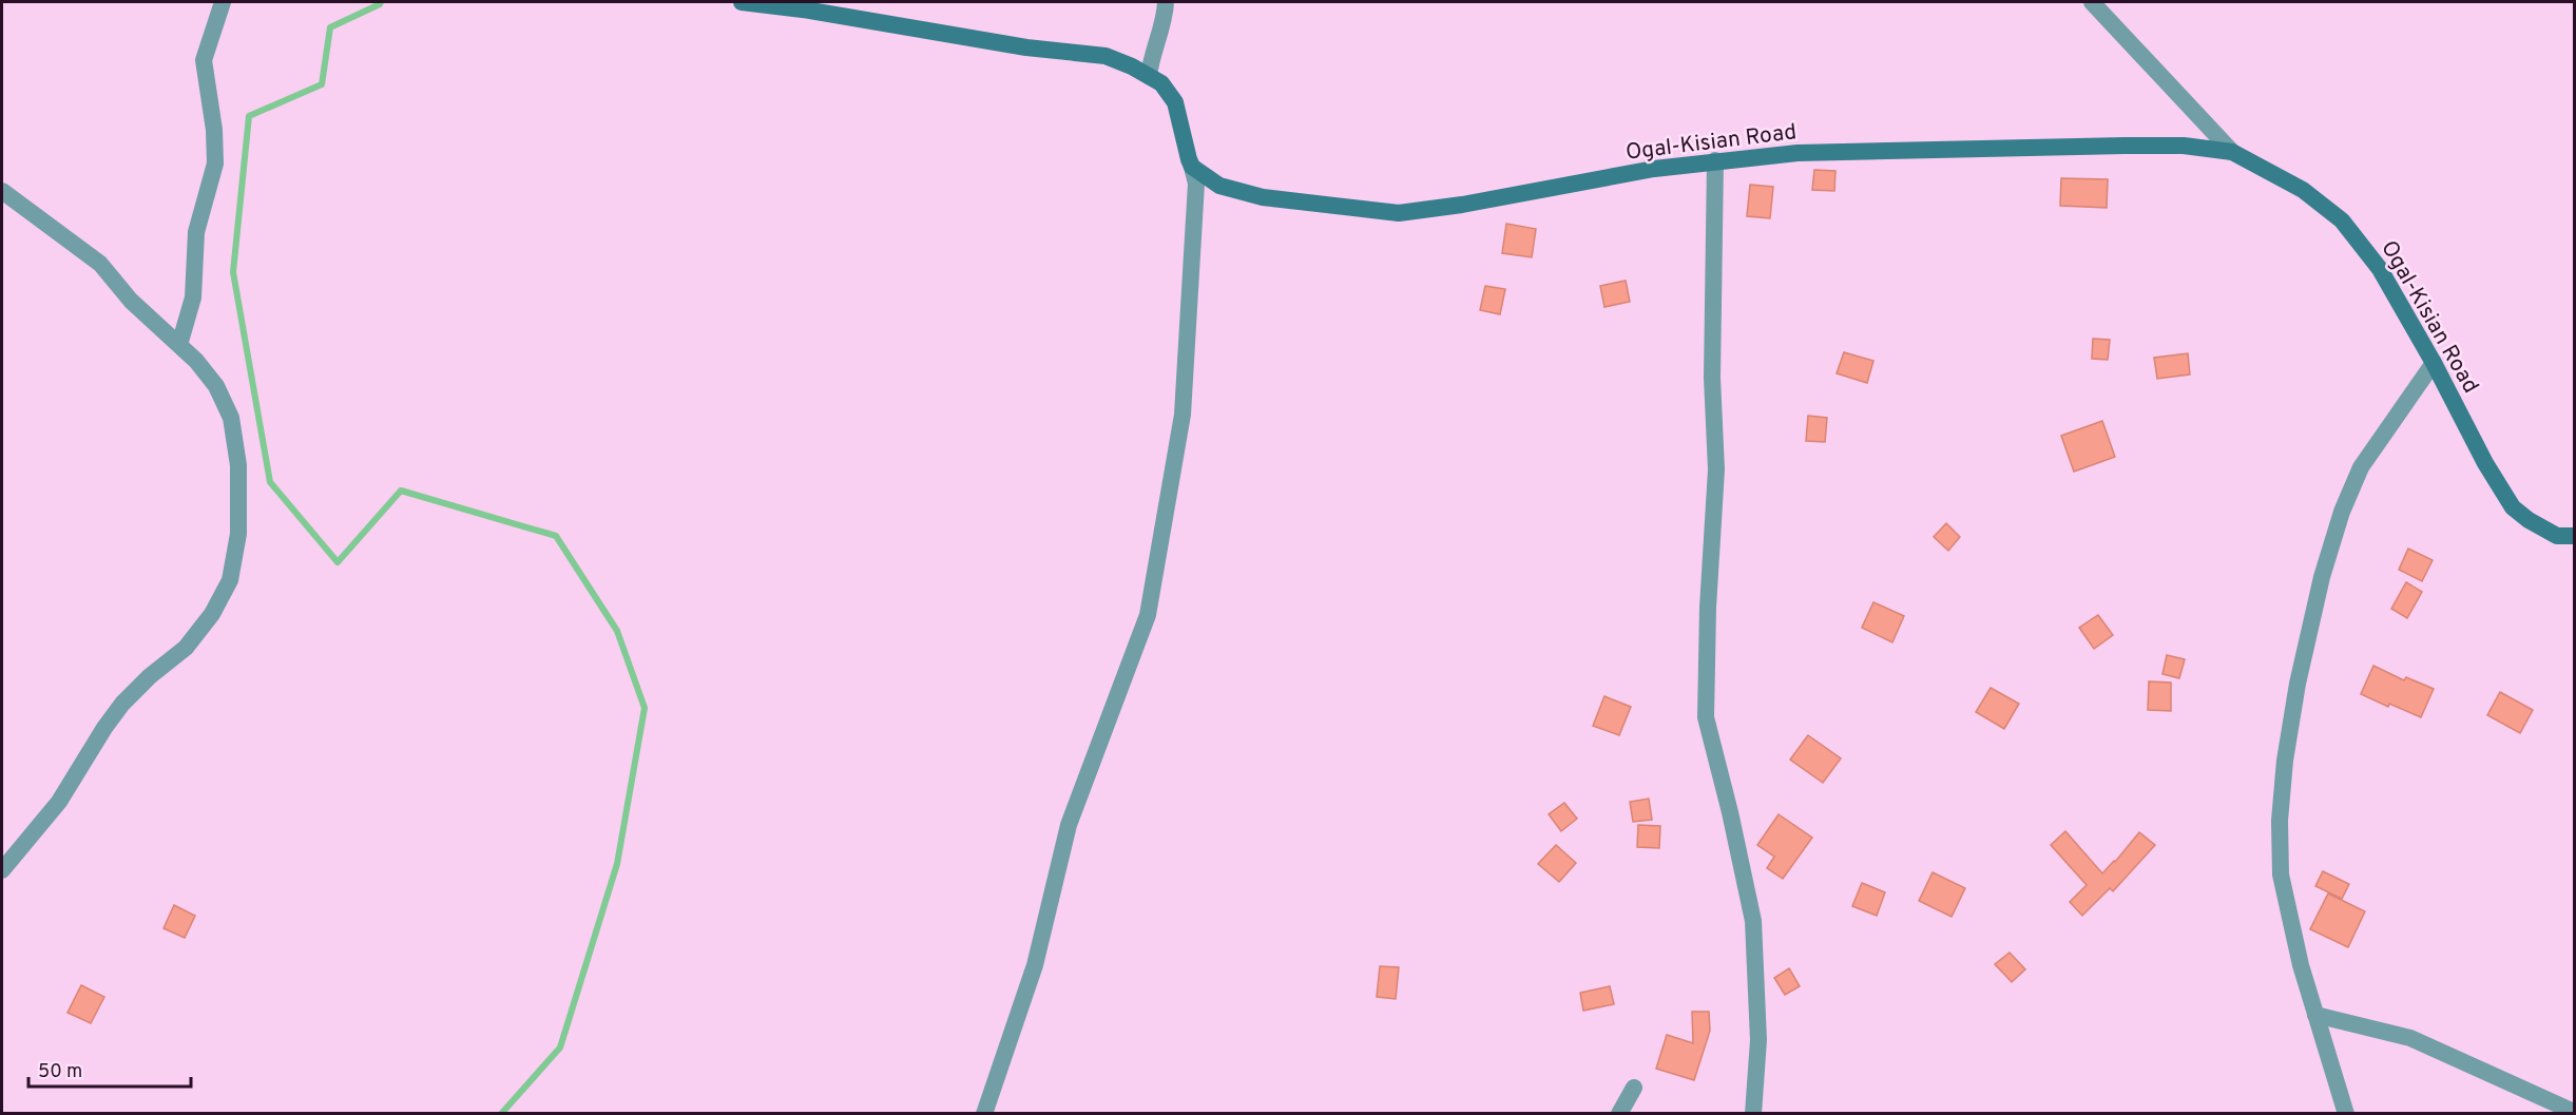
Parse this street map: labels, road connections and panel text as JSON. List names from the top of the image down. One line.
{"streets":{"main road":["Ogal-Kisian Road"]},"scale_bar":"50 m"}
